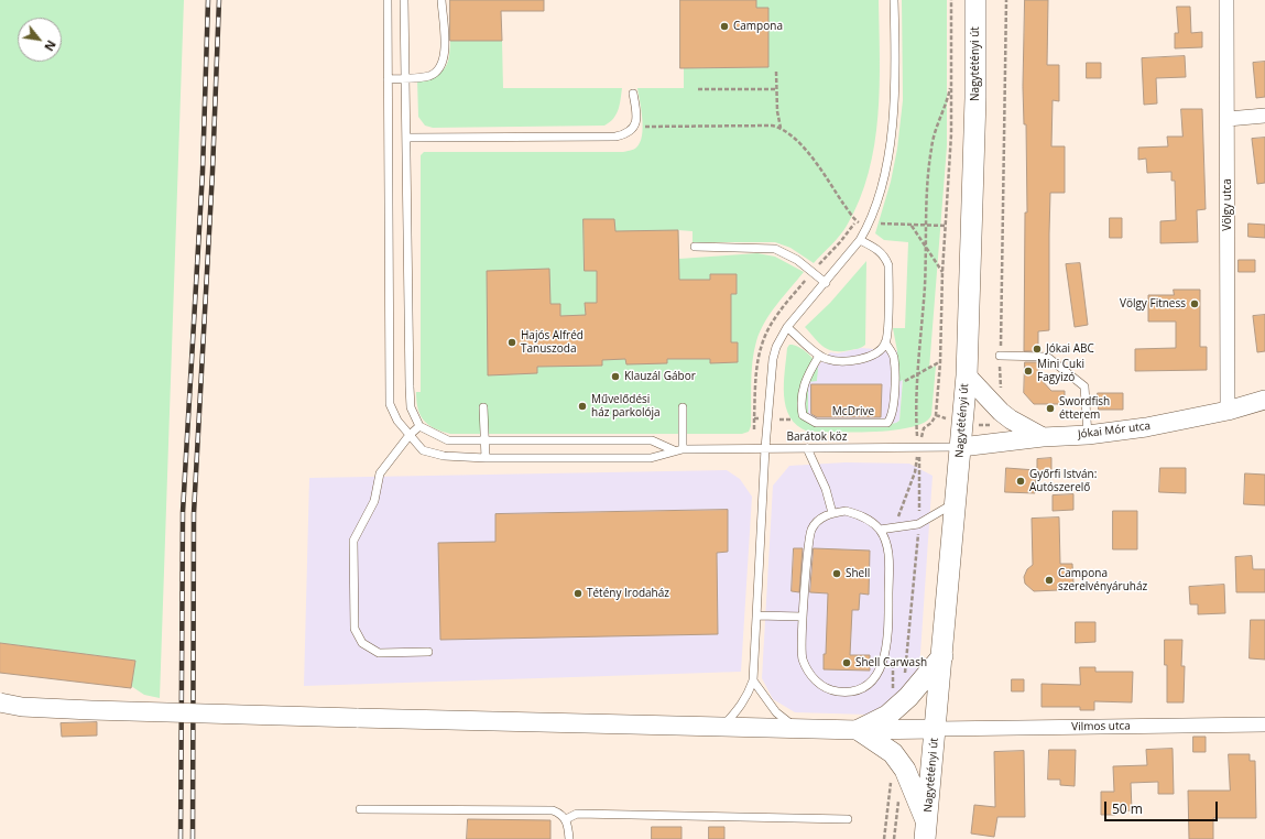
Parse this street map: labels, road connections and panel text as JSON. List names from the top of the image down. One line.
{"streets":{"main road":["Nagytétényi út"],"street":["Völgy utca","Jókai Mór utca","Vilmos utca"],"lane":["McDrive","Barátok köz"]},"crossings":[["Nagytétényi út","Jókai Mór utca"],["Nagytétényi út","Barátok köz"],["Nagytétényi út","Vilmos utca"],["Völgy utca","Jókai Mór utca"],["Jókai Mór utca","Barátok köz"]],"places":["Campona","Völgy Fitness","Hajós Alfréd Tanuszoda","Jókai ABC","Mini Cuki Fagyizó","Klauzál Gábor","Művelődési ház parkolója","Swordfish étterem","Győrfi István: Autószerelő","Shell","Campona szerelvényáruház","Tétény Irodaház","Shell Carwash"],"scale_bar":"50 m","north":"bottom right"}
